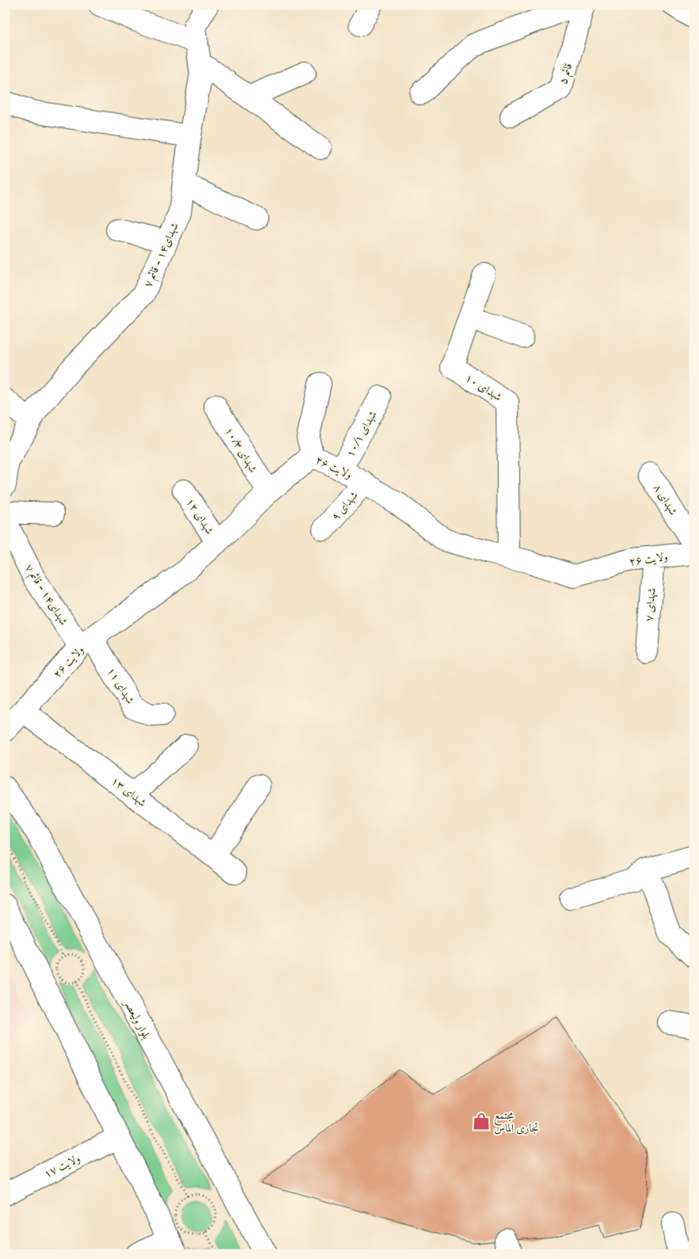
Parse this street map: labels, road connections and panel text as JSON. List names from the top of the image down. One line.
{"streets":{"street":["قائم ۵","شهدای۱۴ - قائم ۷","شهدای ۱۰","شهدای ۱۰/۱","شهدای ۱۰/۳","ولایت ۲۶","شهدای ۸","شهدای ۹","شهدای ۱۲","شهدای ۷","شهدای ۱۱","شهدای ۱۳","بلوار ولیعصر","ولایت ۱۷"]},"crossings":[["شهدای۱۴ - قائم ۷","ولایت ۲۶"],["شهدای۱۴ - قائم ۷","شهدای ۱۱"],["شهدای ۱۰","ولایت ۲۶"],["شهدای ۱۰/۱","ولایت ۲۶"],["شهدای ۱۰/۳","ولایت ۲۶"],["ولایت ۲۶","شهدای ۹"],["ولایت ۲۶","شهدای ۱۲"],["ولایت ۲۶","شهدای ۷"],["ولایت ۲۶","شهدای ۱۱"],["ولایت ۲۶","شهدای ۱۳"]],"places":{"shop":["مجتمع تجاری الماس"]}}
